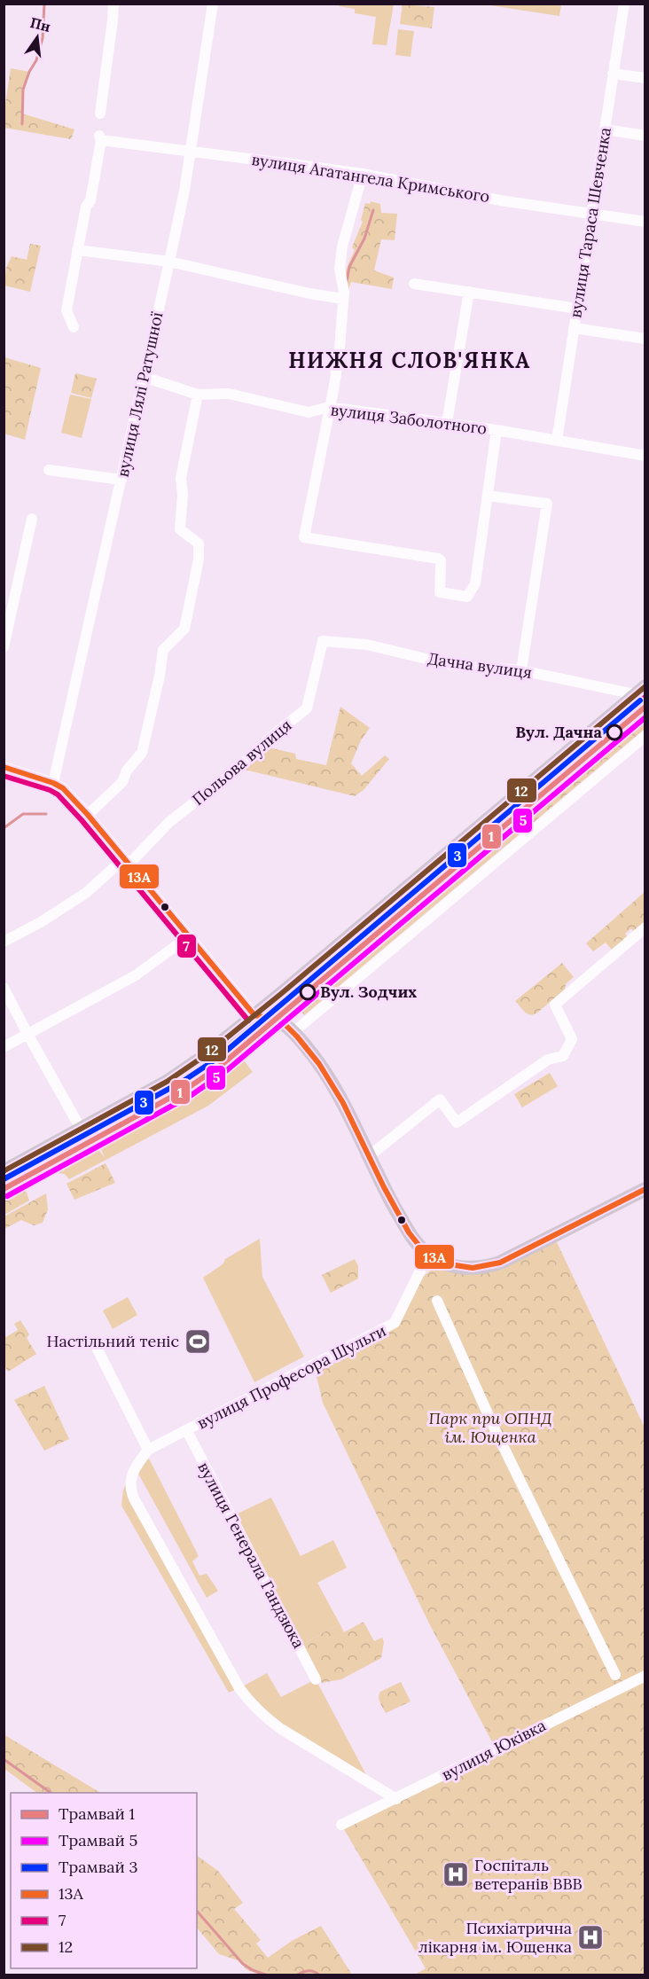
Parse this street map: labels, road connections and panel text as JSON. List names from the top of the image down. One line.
{"streets":{"street":["вулиця Агатангела Кримського","вулиця Тараса Шевченка","вулиця Лялі Ратушної","вулиця Заболотного","Дачна вулиця","Польова вулиця","вулиця Професора Шульги","вулиця Генерала Гандзюка","вулиця Юківка"]},"crossings":[["вулиця Агатангела Кримського","вулиця Тараса Шевченка"],["вулиця Агатангела Кримського","вулиця Лялі Ратушної"],["вулиця Тараса Шевченка","вулиця Заболотного"],["вулиця Лялі Ратушної","вулиця Заболотного"],["Дачна вулиця","Польова вулиця"],["вулиця Професора Шульги","вулиця Генерала Гандзюка"]],"districts":["НИЖНЯ СЛОВ'ЯНКА"],"parks":["Парк при ОПНД ім. Ющенка"],"places":{"other":["Вул. Дачна","Вул. Зодчих"],"sports":["Настільний теніс"],"hospital":["Госпіталь ветеранів ВВВ","Психіатрична лікарня ім. Ющенка"]},"lines":["transit line 12","transit line 7","tram line 3","tram line 1","tram line 5","transit line 13А"],"legend":["Трамвай 1","Трамвай 5","Трамвай 3","13А","7","12"],"north":"top"}
